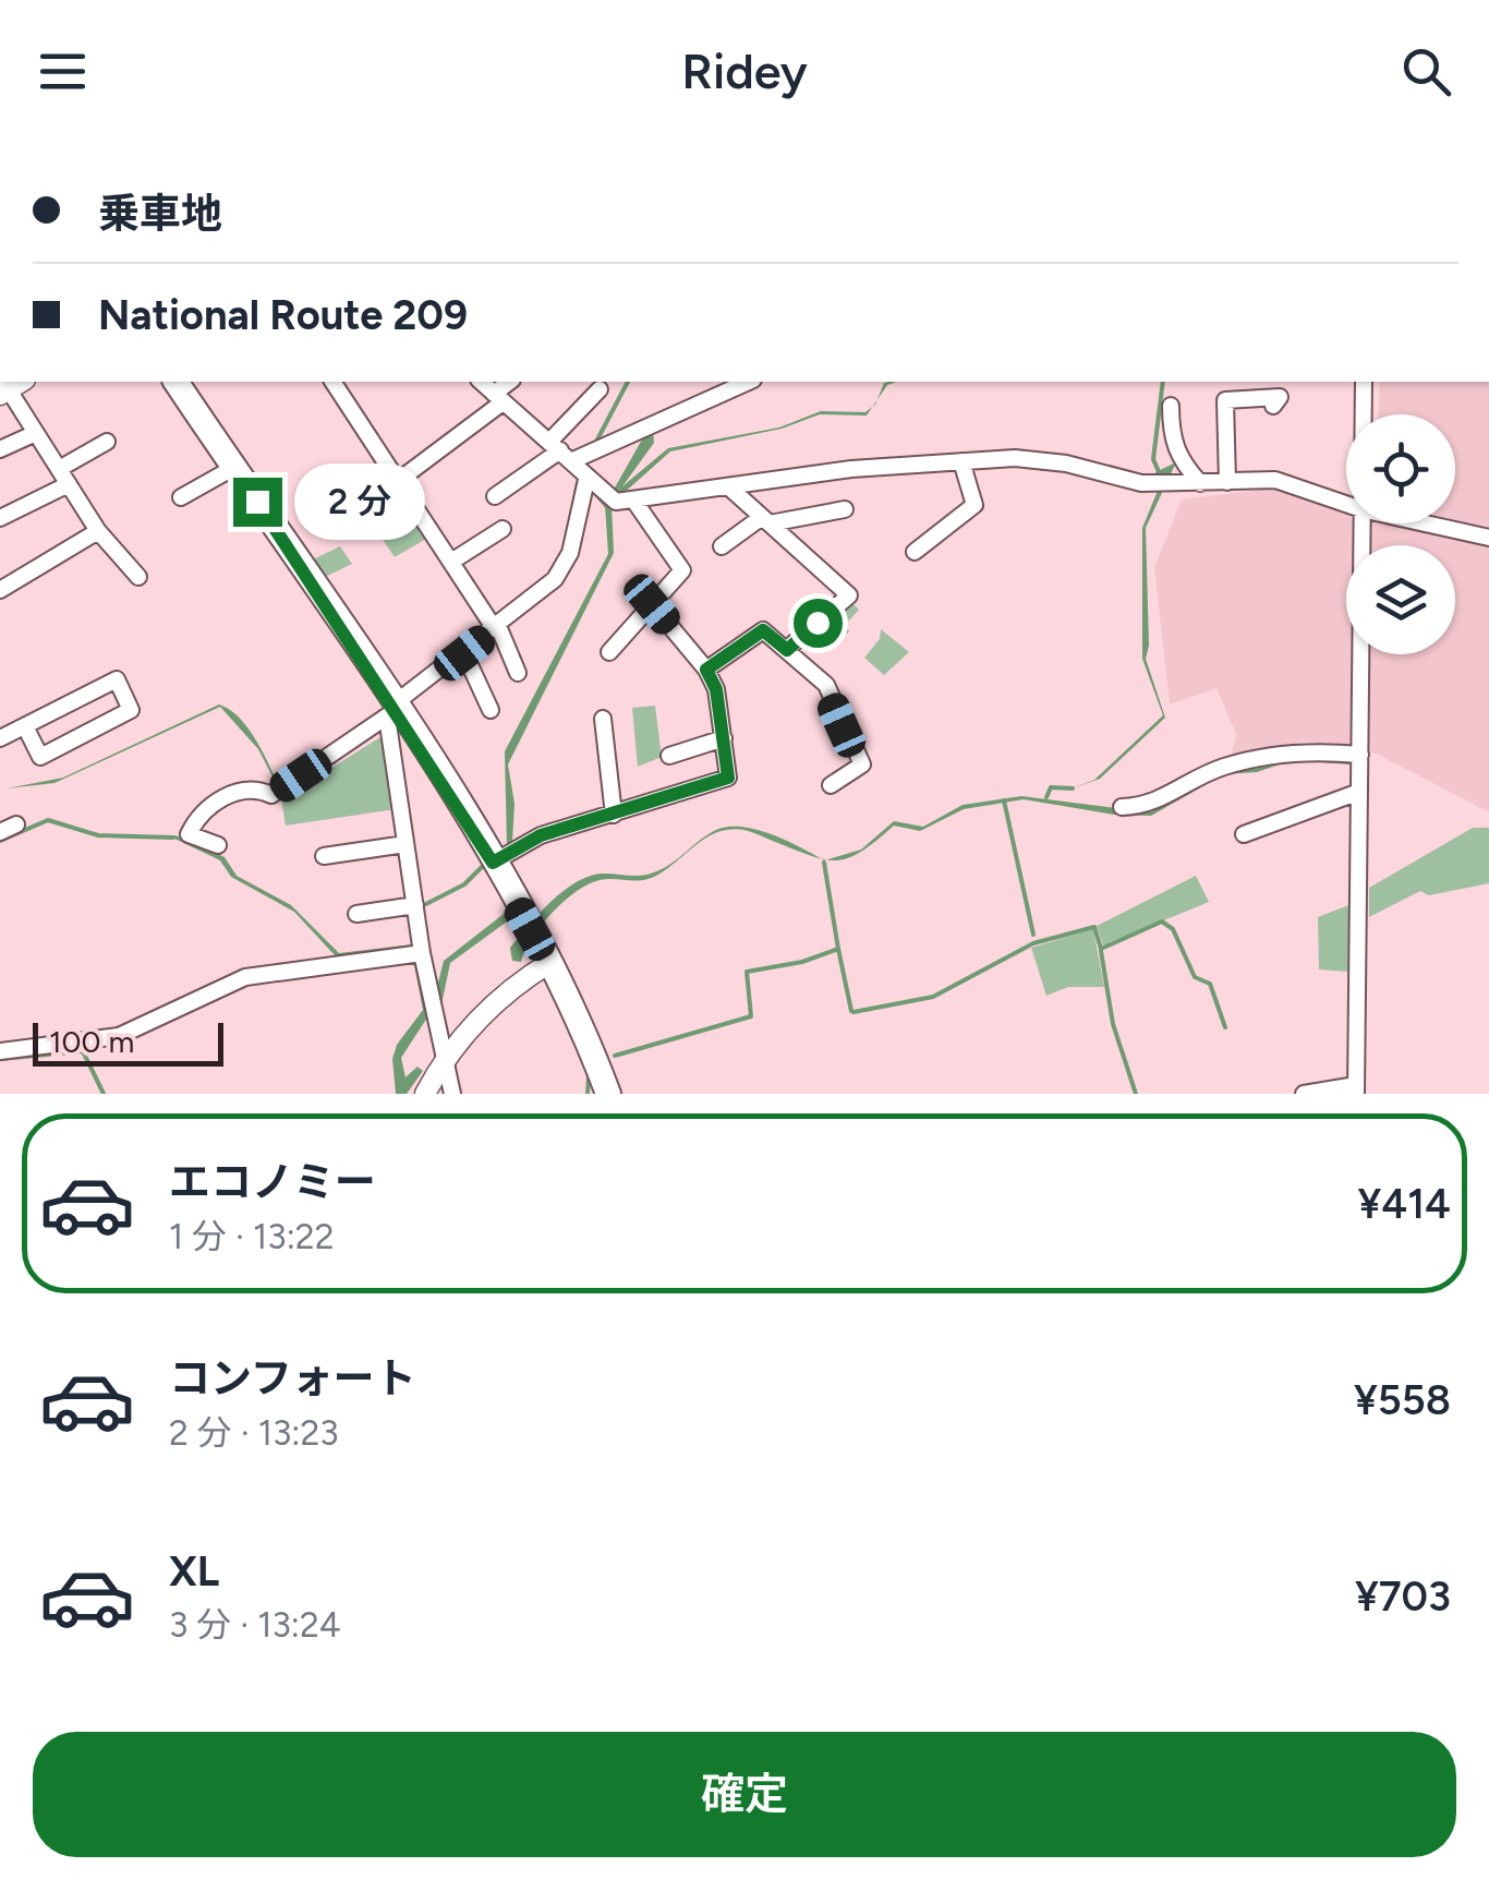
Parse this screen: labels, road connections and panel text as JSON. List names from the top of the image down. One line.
{"scale_bar":"100 m","page":{"header":"Ridey","banner":["乗車地","National Route 209"],"bubble":"2 分","scale":"100 m","list":[{"name":"エコノミー","note":"1 分 · 13:22","value":"¥414"},{"name":"コンフォート","note":"2 分 · 13:23","value":"¥558"},{"name":"XL","note":"3 分 · 13:24","value":"¥703"}],"buttons":"確定"}}
